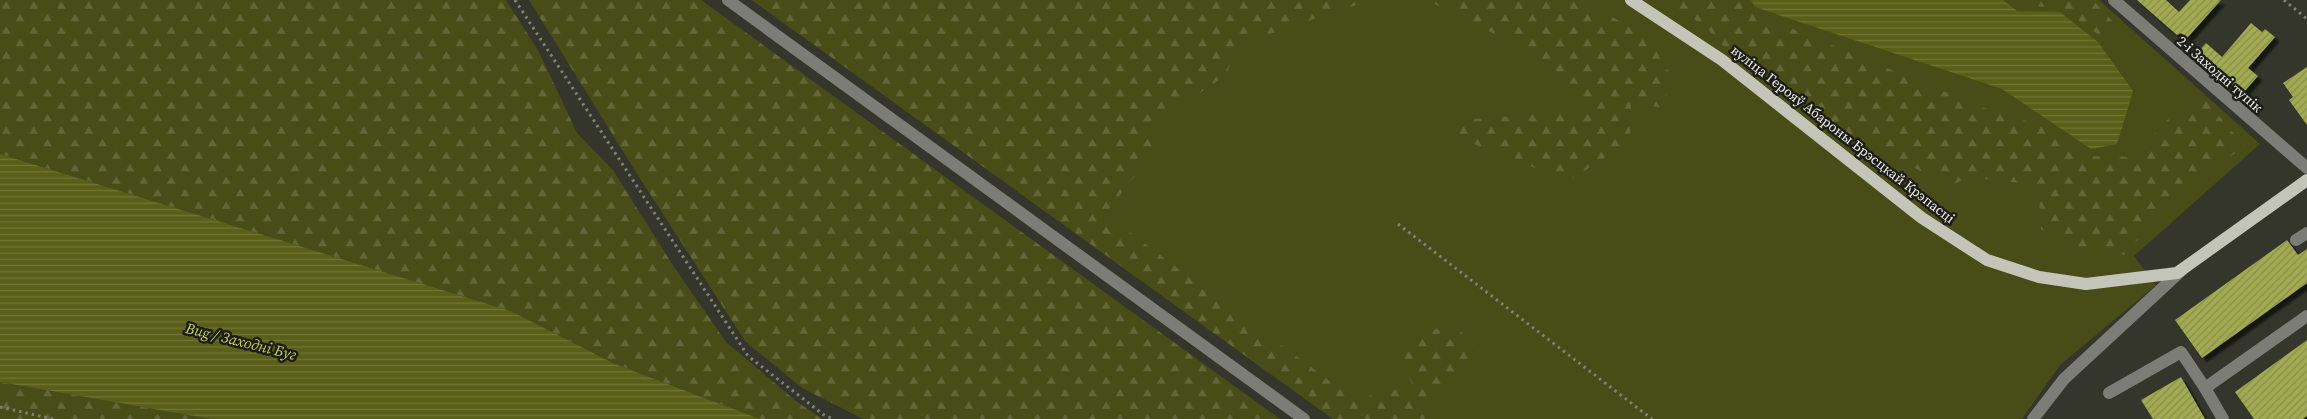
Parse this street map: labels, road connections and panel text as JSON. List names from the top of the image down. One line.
{"streets":{"main road":["вуліца Герояў Абароны Брэсцкай Крэпасці"],"street":["2-і Заходні тупік"]},"water":["Bug / Заходні Буг"]}
